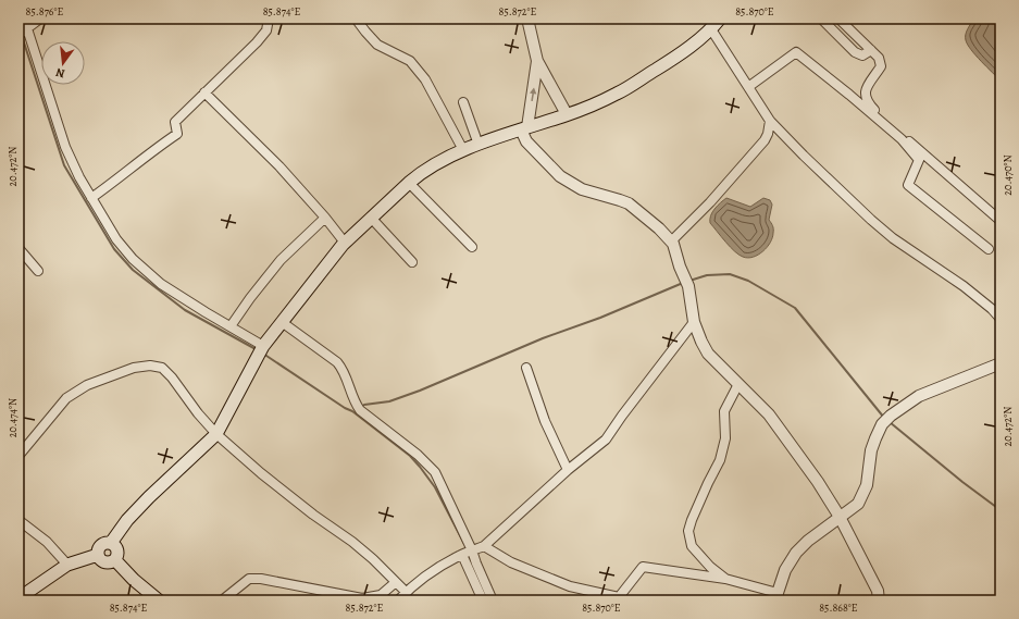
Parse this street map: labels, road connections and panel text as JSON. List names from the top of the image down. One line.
{"north":"bottom","coordinates":["85.876°E","85.874°E","85.872°E","85.870°E","20.472°N","20.470°N","20.474°N","85.868°E"]}
